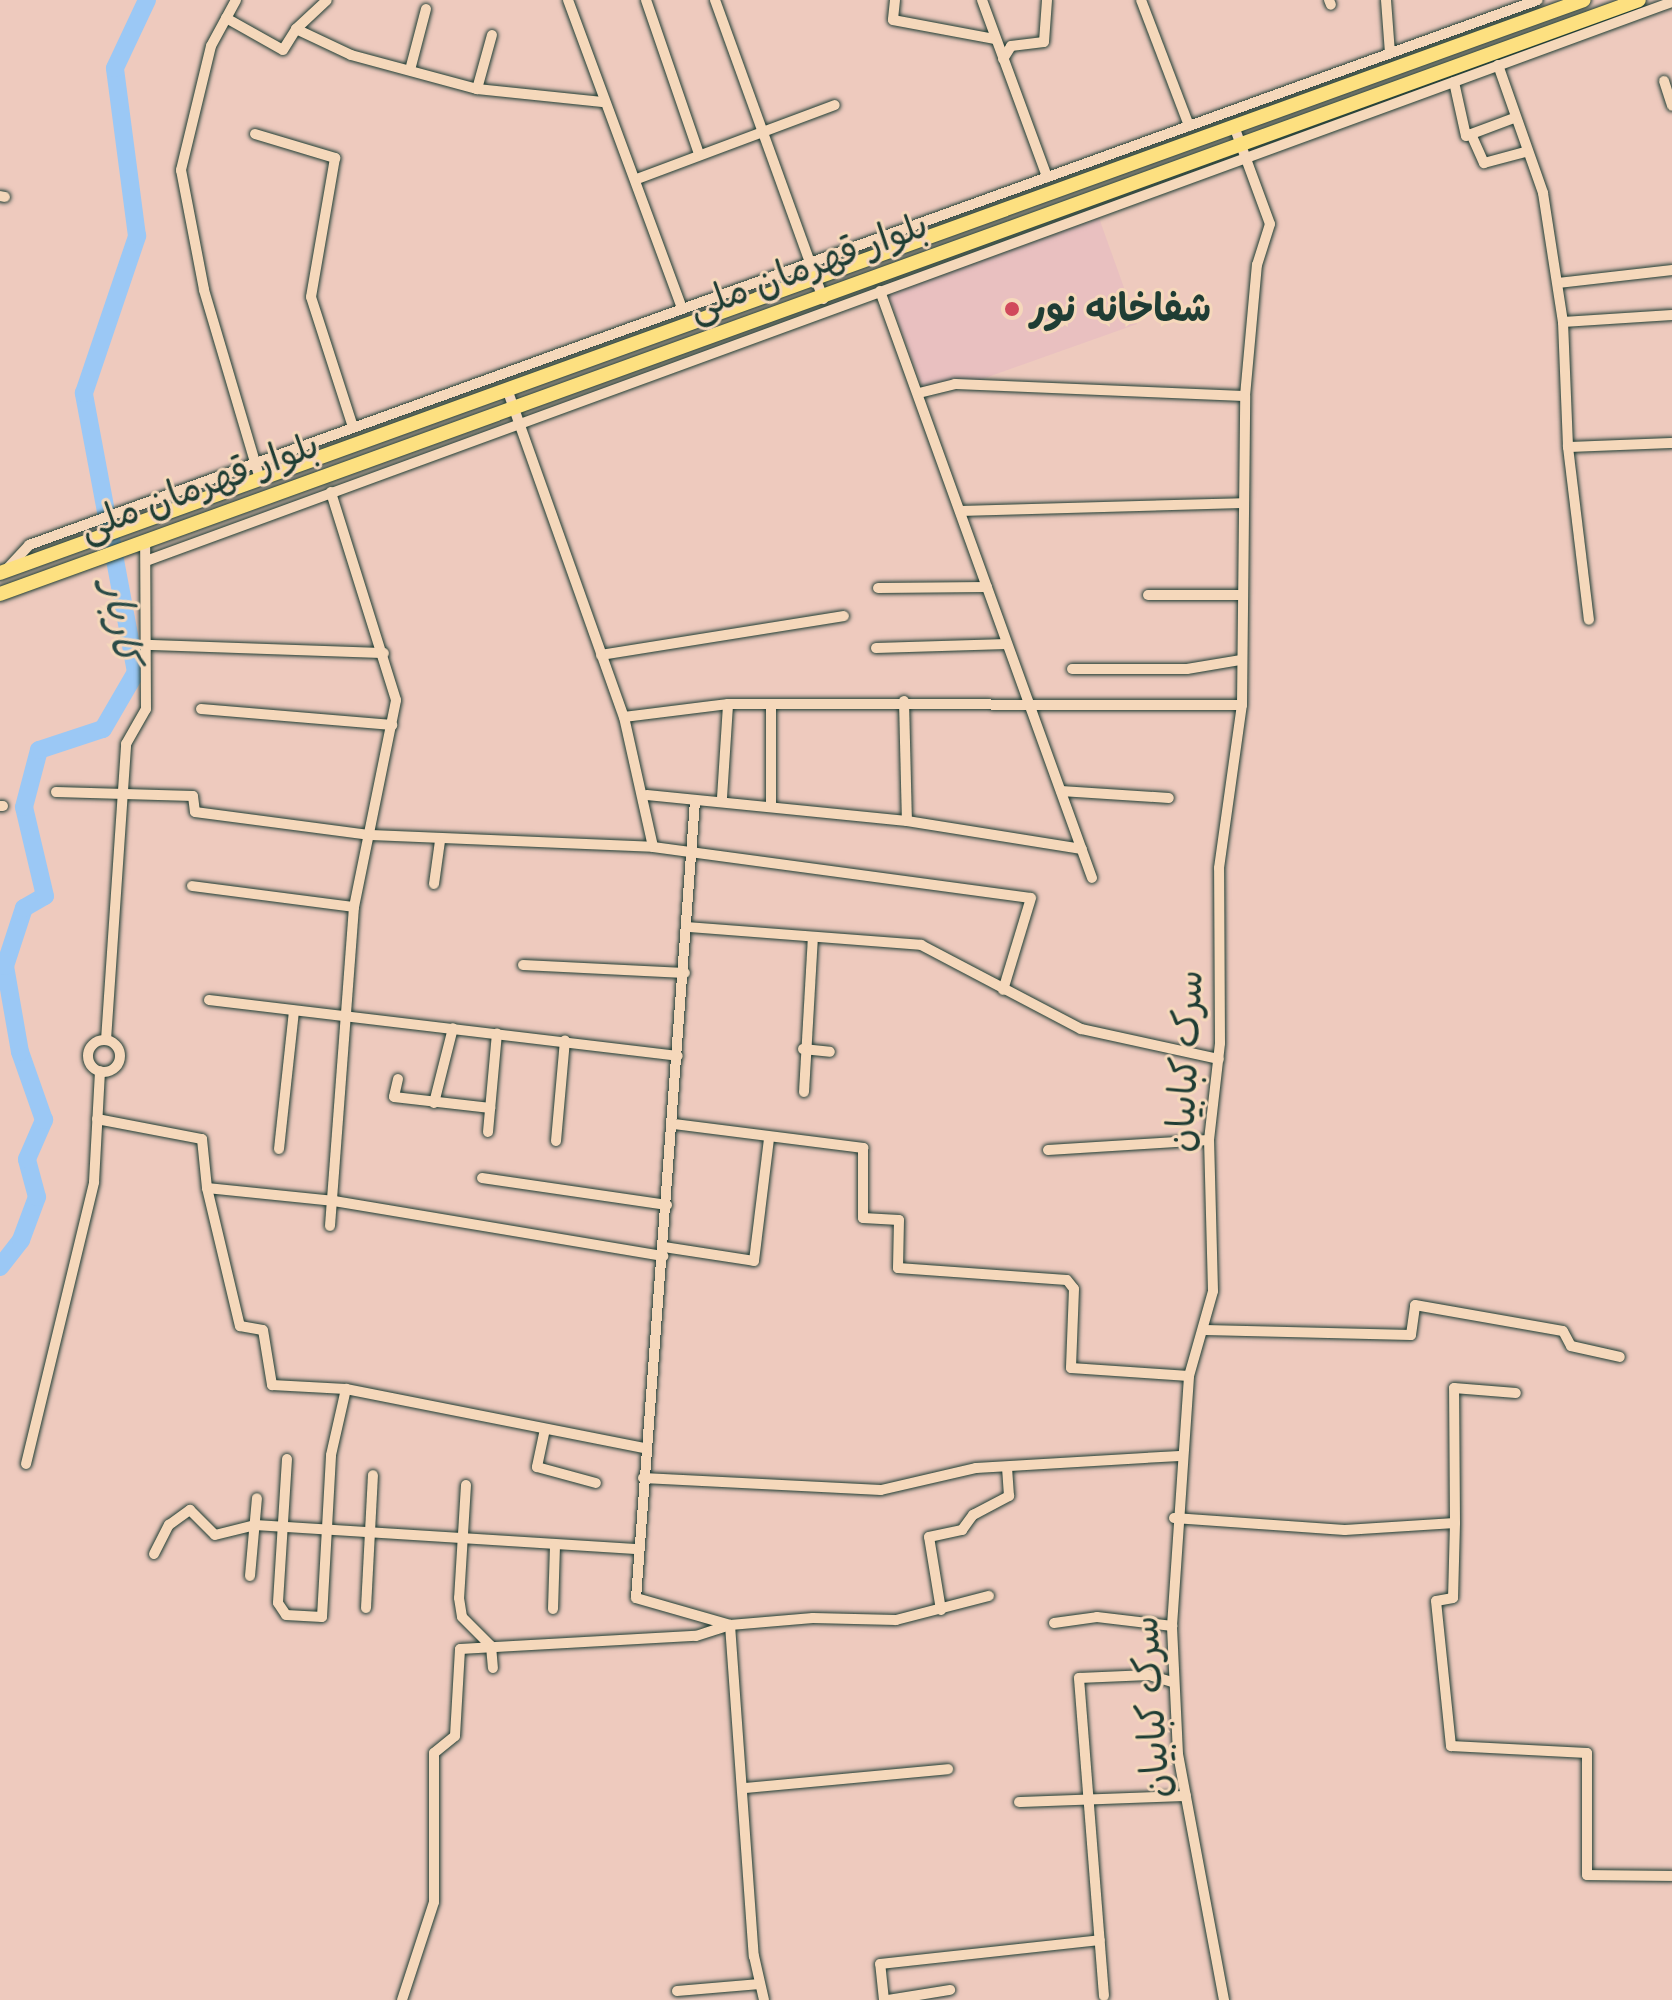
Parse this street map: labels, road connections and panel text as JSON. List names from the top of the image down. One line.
{"streets":{"highway":["بلوار قهرمان ملی"],"street":["سرک کبابیان"]},"crossings":[["بلوار قهرمان ملی","سرک کبابیان"]],"water":["کاربار"],"places":["شفاخانه نور"]}
